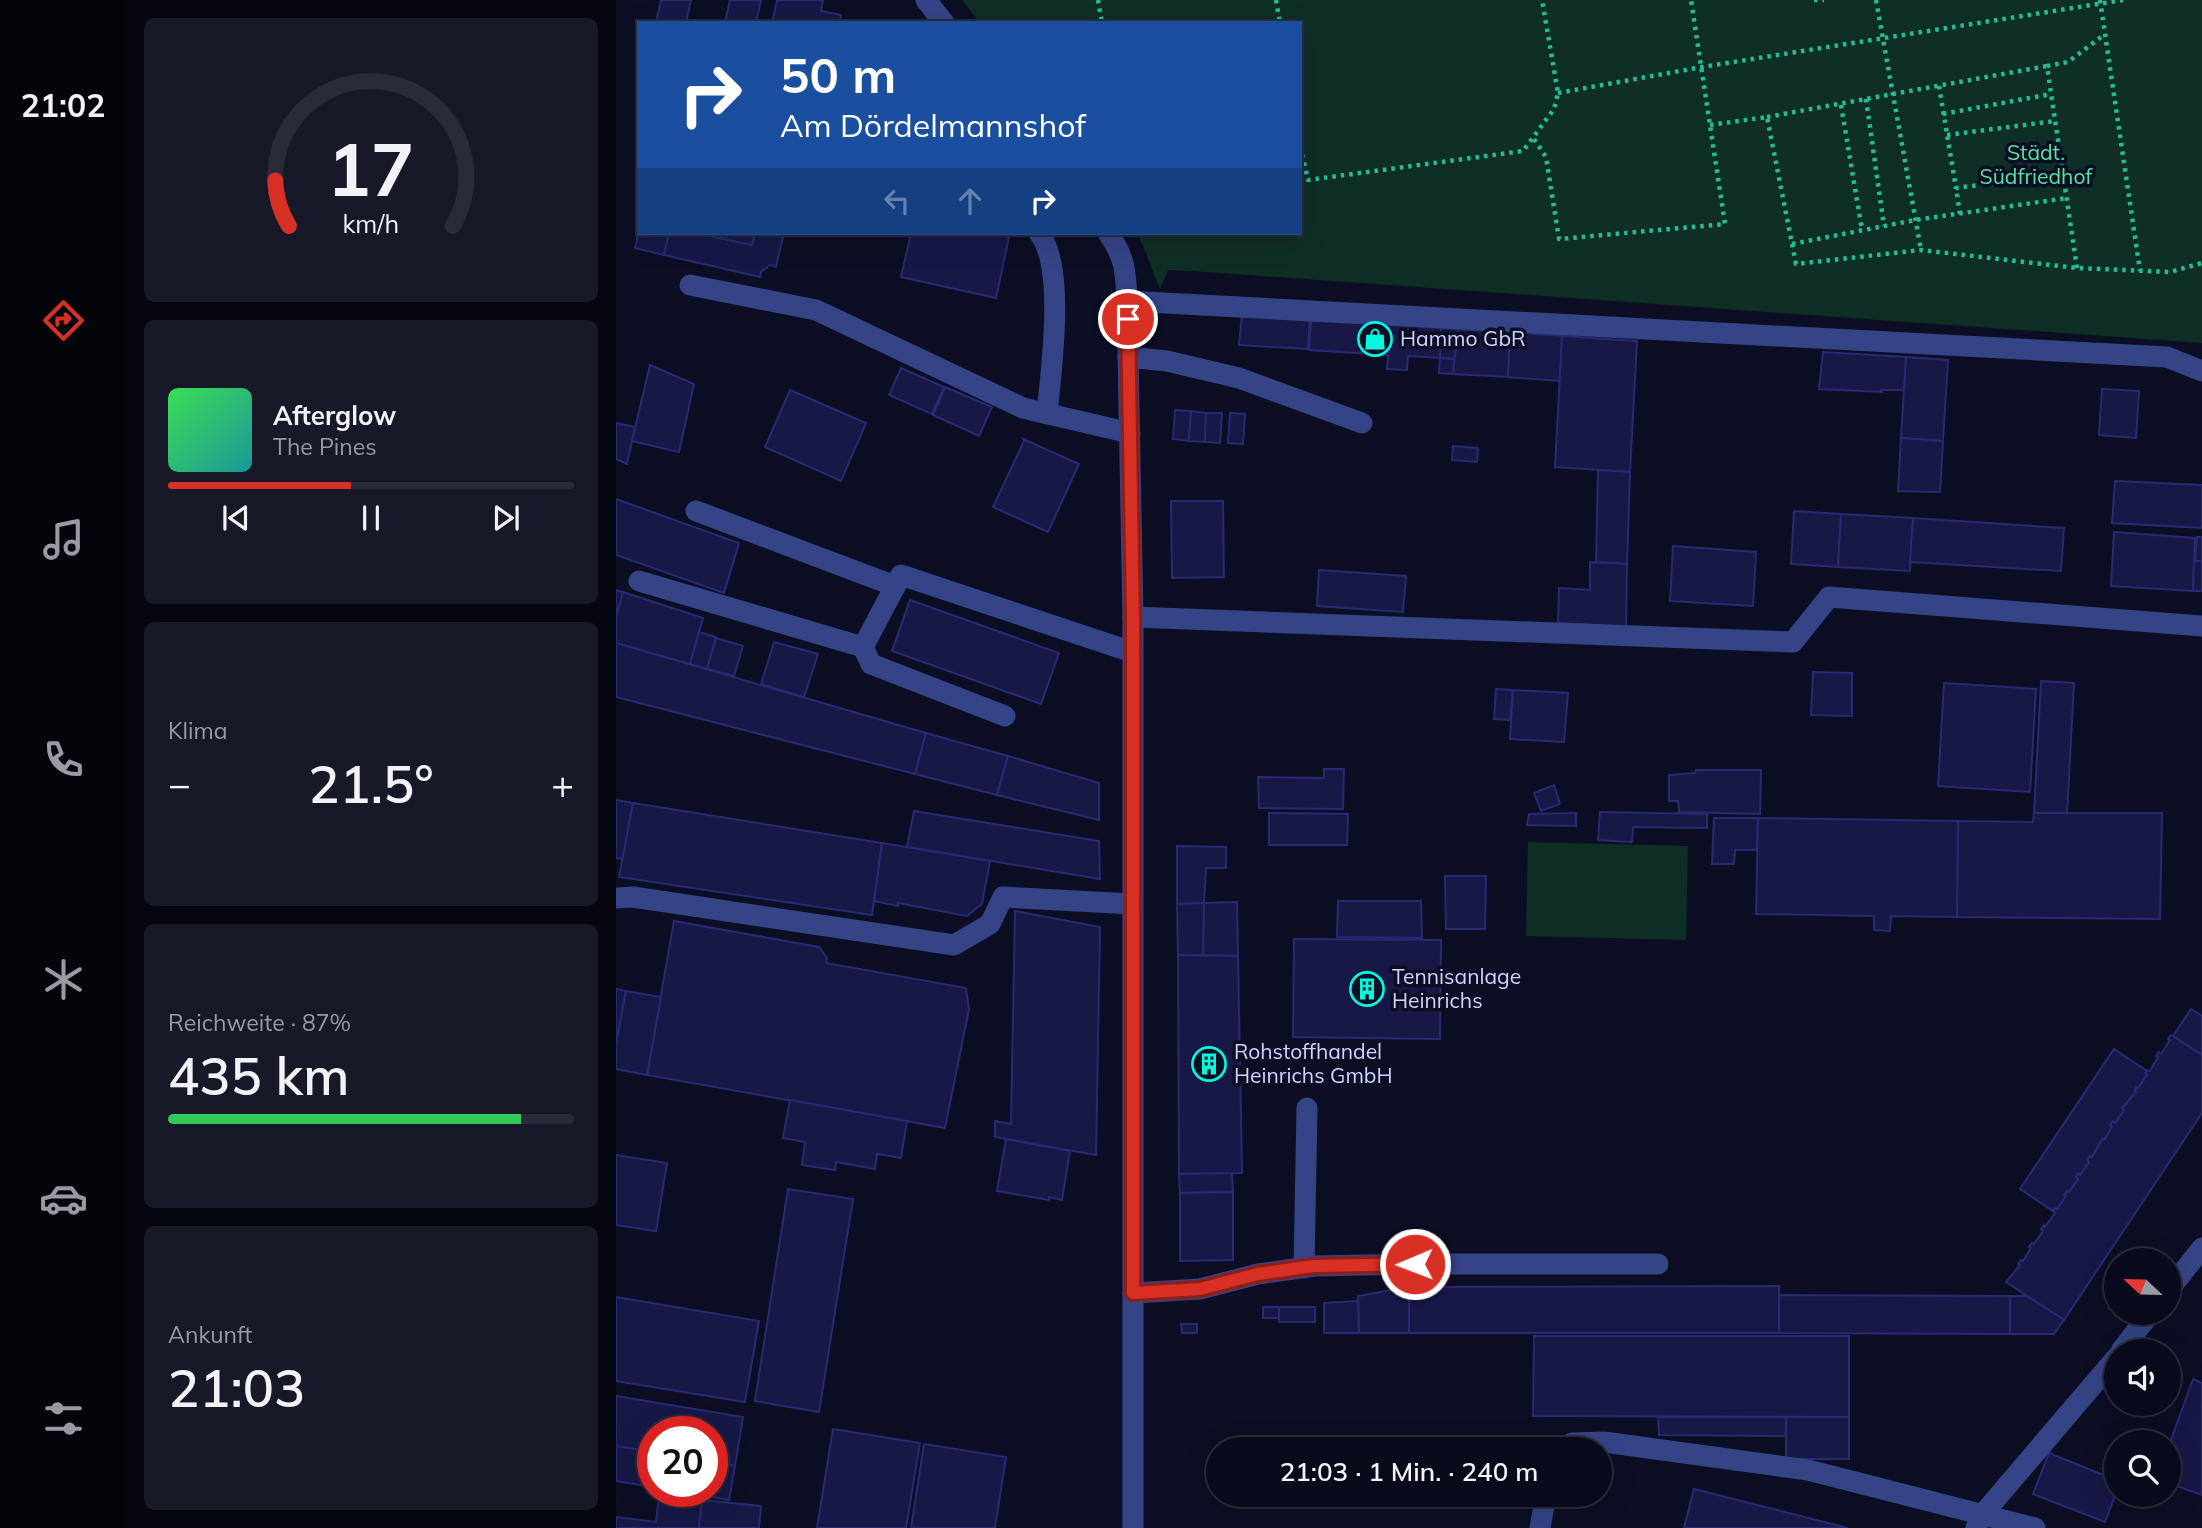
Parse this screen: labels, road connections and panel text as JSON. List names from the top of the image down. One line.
{"parks":["Städt. Südfriedhof"],"places":{"shop":["Hammo GbR"],"building":["Tennisanlage Heinrichs","Rohstoffhandel Heinrichs GmbH"]},"north":"left","page":{"tabs":"21:02","turn":["50 m","Am Dördelmannshof"],"song":["Afterglow","The Pines"],"tile":["Klima",["Reichweite · 87%","435 km"],["Ankunft","21:03"]],"heat":["−","21.5°","+"],"limit":"20","trip":"21:03 · 1 Min. · 240 m","gauge":["17","km/h"]}}
